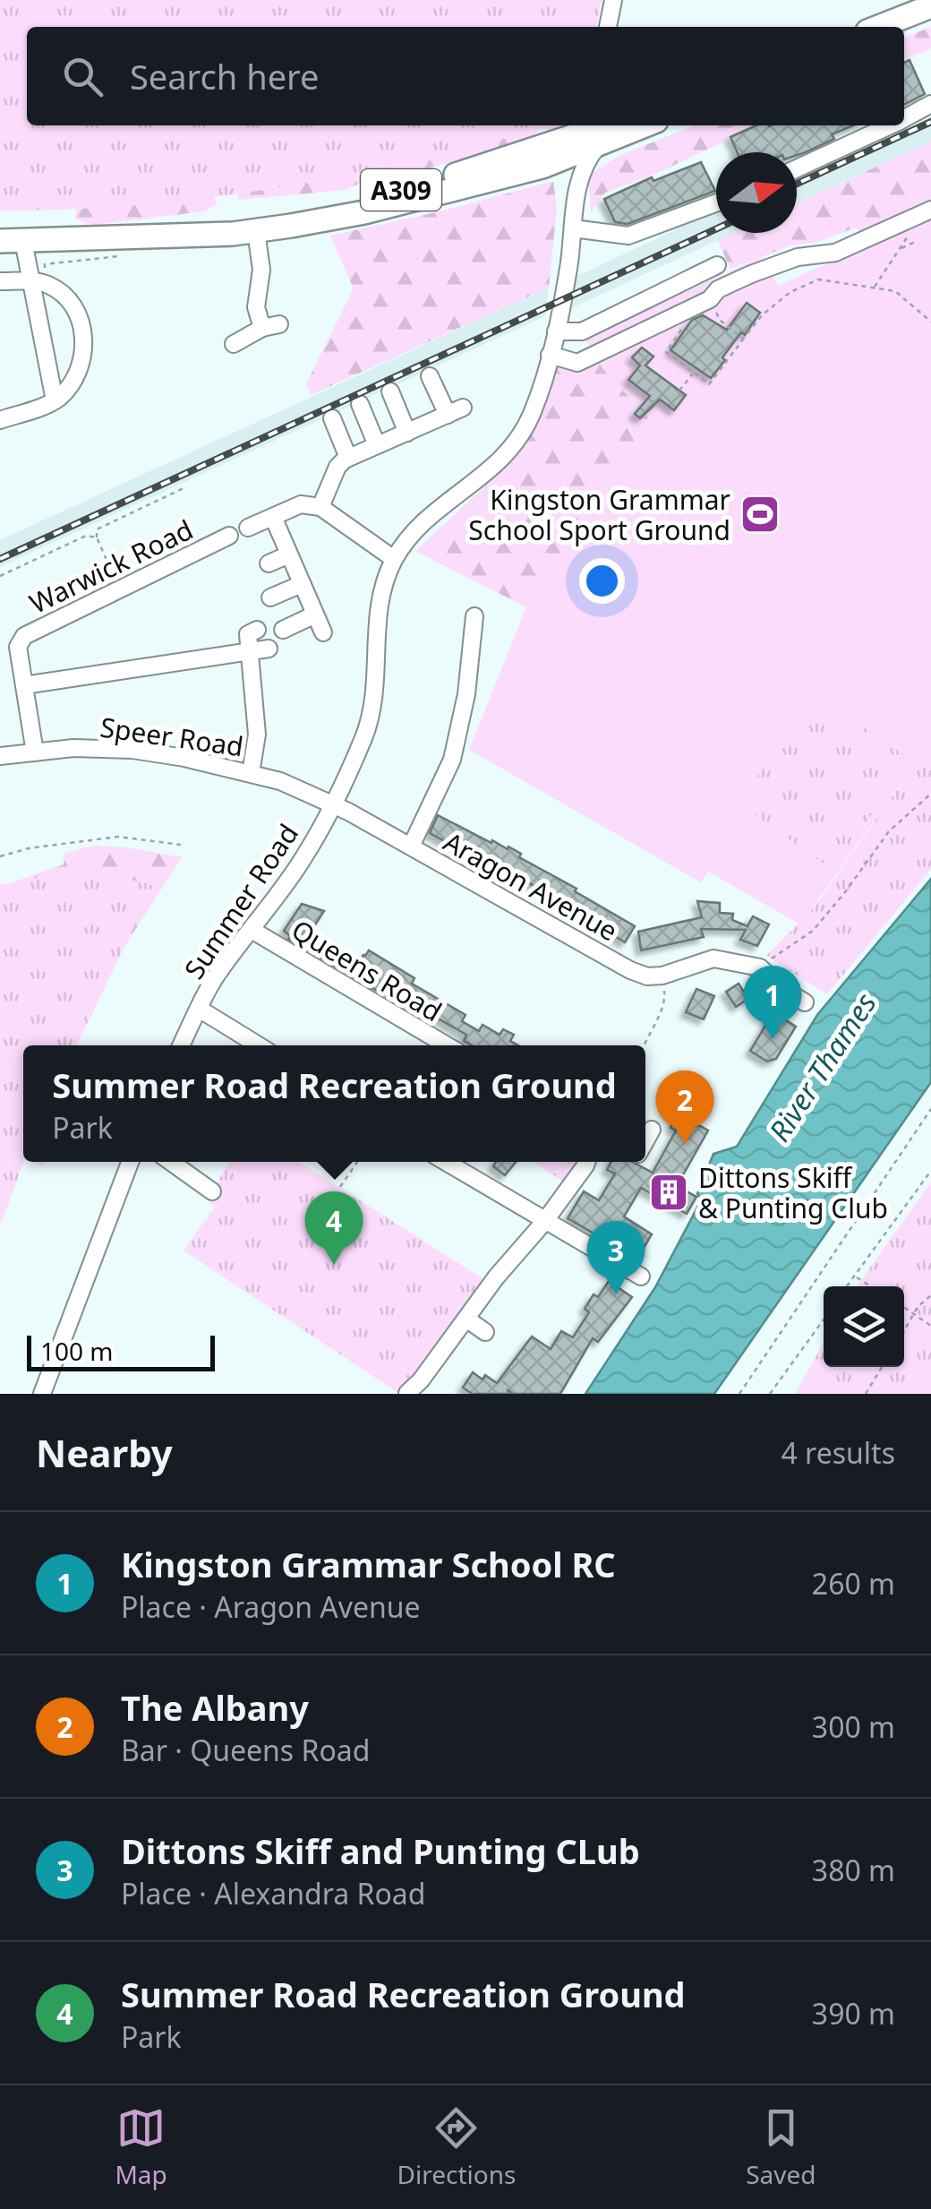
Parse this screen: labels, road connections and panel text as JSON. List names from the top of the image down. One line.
{"streets":{"highway":["A309"],"street":["Warwick Road","Speer Road","Aragon Avenue","Summer Road","Queens Road"]},"crossings":[["A309","Summer Road"],["Warwick Road","Speer Road"],["Speer Road","Aragon Avenue"],["Speer Road","Summer Road"],["Aragon Avenue","Summer Road"],["Summer Road","Queens Road"]],"water":["River Thames"],"places":{"sports":["Kingston Grammar School Sport Ground"],"building":["Dittons Skiff & Punting Club"]},"scale_bar":"100 m","north":"right","page":{"search":"Search here","pins":["1","2","4","3"],"popup":["Summer Road Recreation Ground","Park"],"scale":"100 m","heading":["Nearby","4 results"],"list":[{"mark":"1","name":"Kingston Grammar School RC","note":"Place · Aragon Avenue","value":"260 m"},{"mark":"2","name":"The Albany","note":"Bar · Queens Road","value":"300 m"},{"mark":"3","name":"Dittons Skiff and Punting CLub","note":"Place · Alexandra Road","value":"380 m"},{"mark":"4","name":"Summer Road Recreation Ground","note":"Park","value":"390 m"}],"nav":["Map","Directions","Saved"]}}
